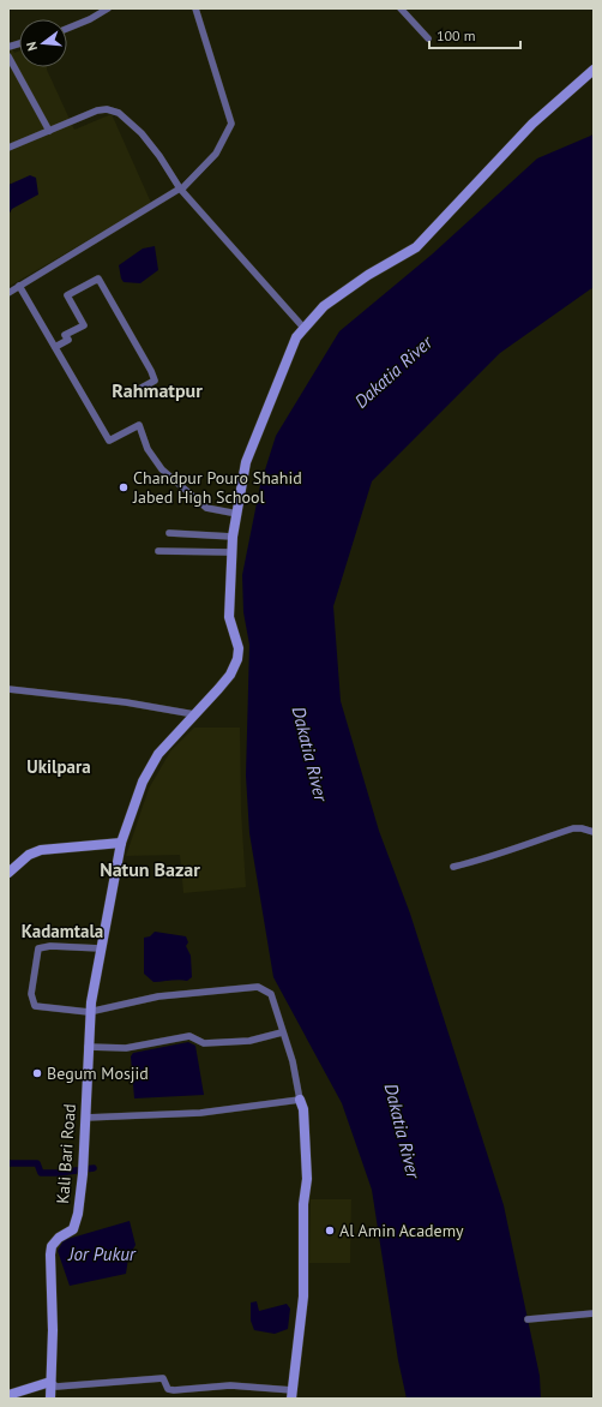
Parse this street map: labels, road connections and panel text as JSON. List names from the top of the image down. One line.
{"streets":{"main road":["Kali Bari Road"]},"districts":["Rahmatpur","Ukilpara","Natun Bazar","Kadamtala"],"water":["Dakatia River","Jor Pukur"],"places":["Chandpur Pouro Shahid Jabed High School","Begum Mosjid","Al Amin Academy"],"scale_bar":"100 m","north":"left"}
